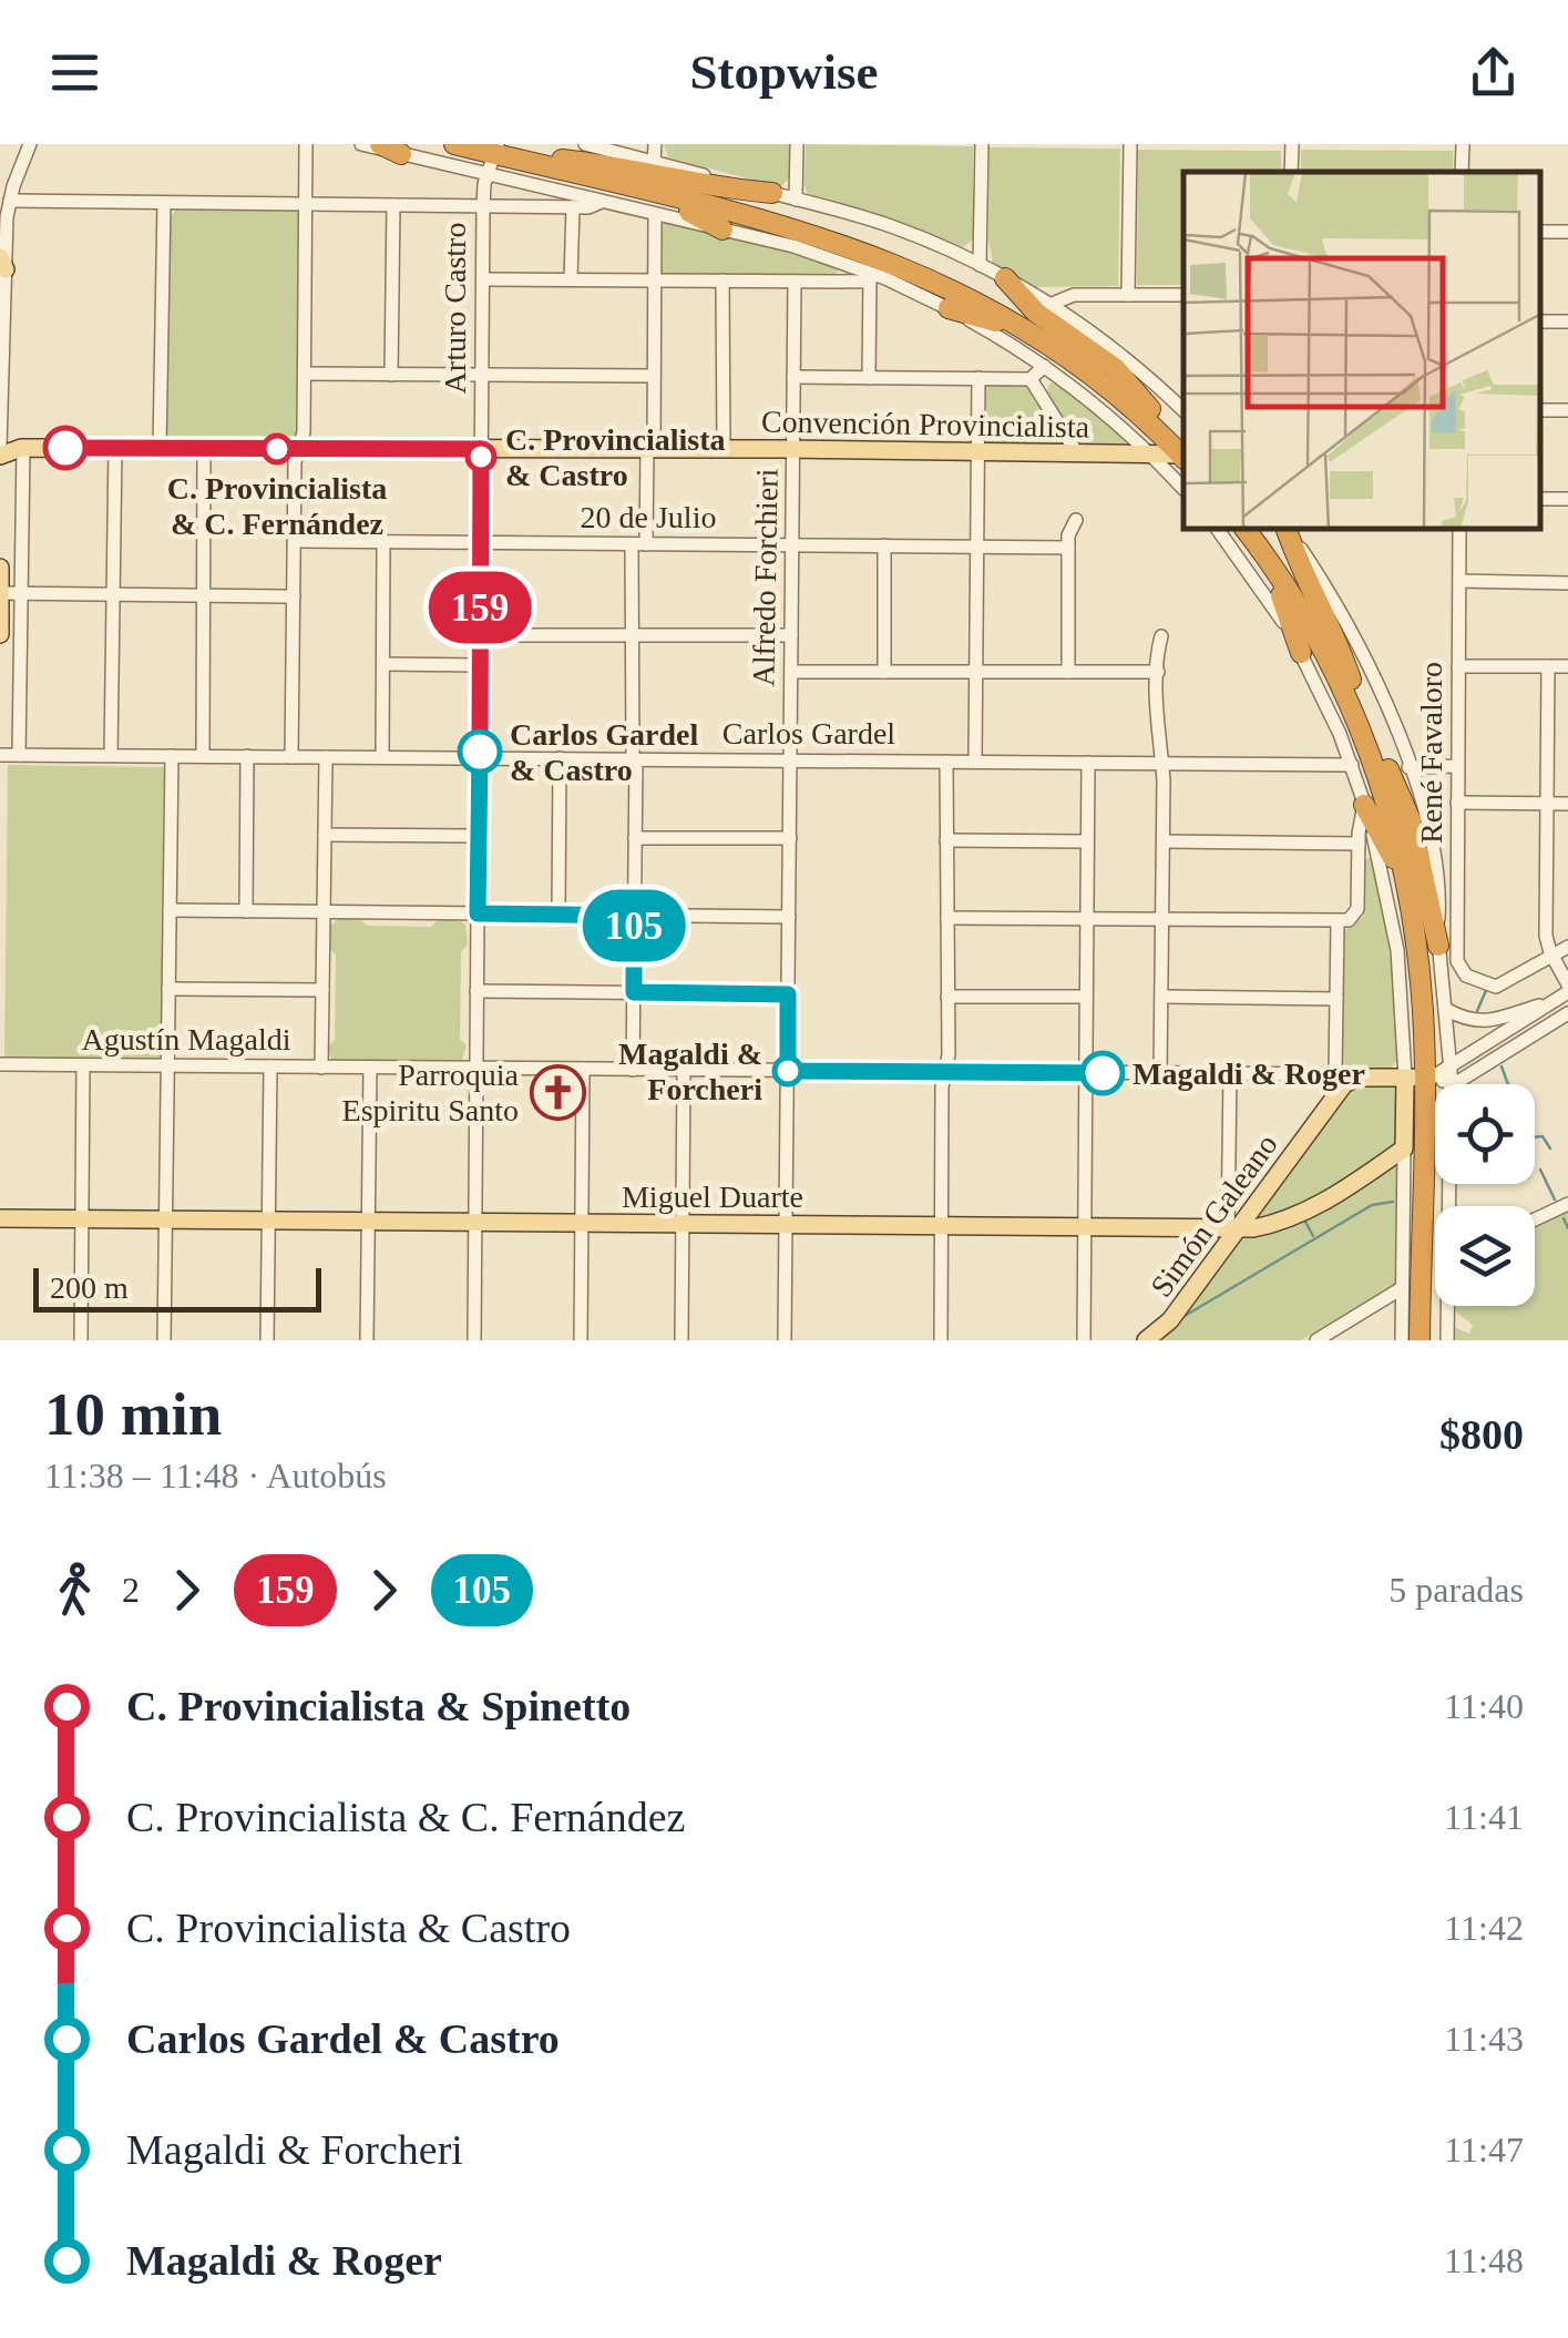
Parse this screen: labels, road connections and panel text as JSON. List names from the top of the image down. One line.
{"streets":{"main road":["Convención Provincialista","Agustín Magaldi","Miguel Duarte","Simón Galeano"],"street":["Arturo Castro","20 de Julio","Alfredo Forchieri","Carlos Gardel","René Favaloro"]},"crossings":[["Arturo Castro","Convención Provincialista"],["Arturo Castro","20 de Julio"],["Arturo Castro","Carlos Gardel"],["Arturo Castro","Agustín Magaldi"],["Arturo Castro","Miguel Duarte"],["Convención Provincialista","Alfredo Forchieri"],["20 de Julio","Alfredo Forchieri"],["Alfredo Forchieri","Carlos Gardel"],["Alfredo Forchieri","Agustín Magaldi"],["Alfredo Forchieri","Miguel Duarte"],["Agustín Magaldi","Simón Galeano"],["Miguel Duarte","Simón Galeano"]],"places":{"other":["C. Provincialista & C. Fernández","C. Provincialista & Castro","Carlos Gardel & Castro","Magaldi & Forcheri","Magaldi & Roger"],"church":["Parroquia Espiritu Santo"]},"lines":["bus line 159","bus line 105"],"scale_bar":"200 m","page":{"header":"Stopwise","on_map":["159","105"],"scale":"200 m","heading":["10 min","11:38 – 11:48 · Autobús","$800"],"legs":["2","159","105","5 paradas"],"list":[{"name":"C. Provincialista & Spinetto","value":"11:40"},{"name":"C. Provincialista & C. Fernández","value":"11:41"},{"name":"C. Provincialista & Castro","value":"11:42"},{"name":"Carlos Gardel & Castro","value":"11:43"},{"name":"Magaldi & Forcheri","value":"11:47"},{"name":"Magaldi & Roger","value":"11:48"}]}}
